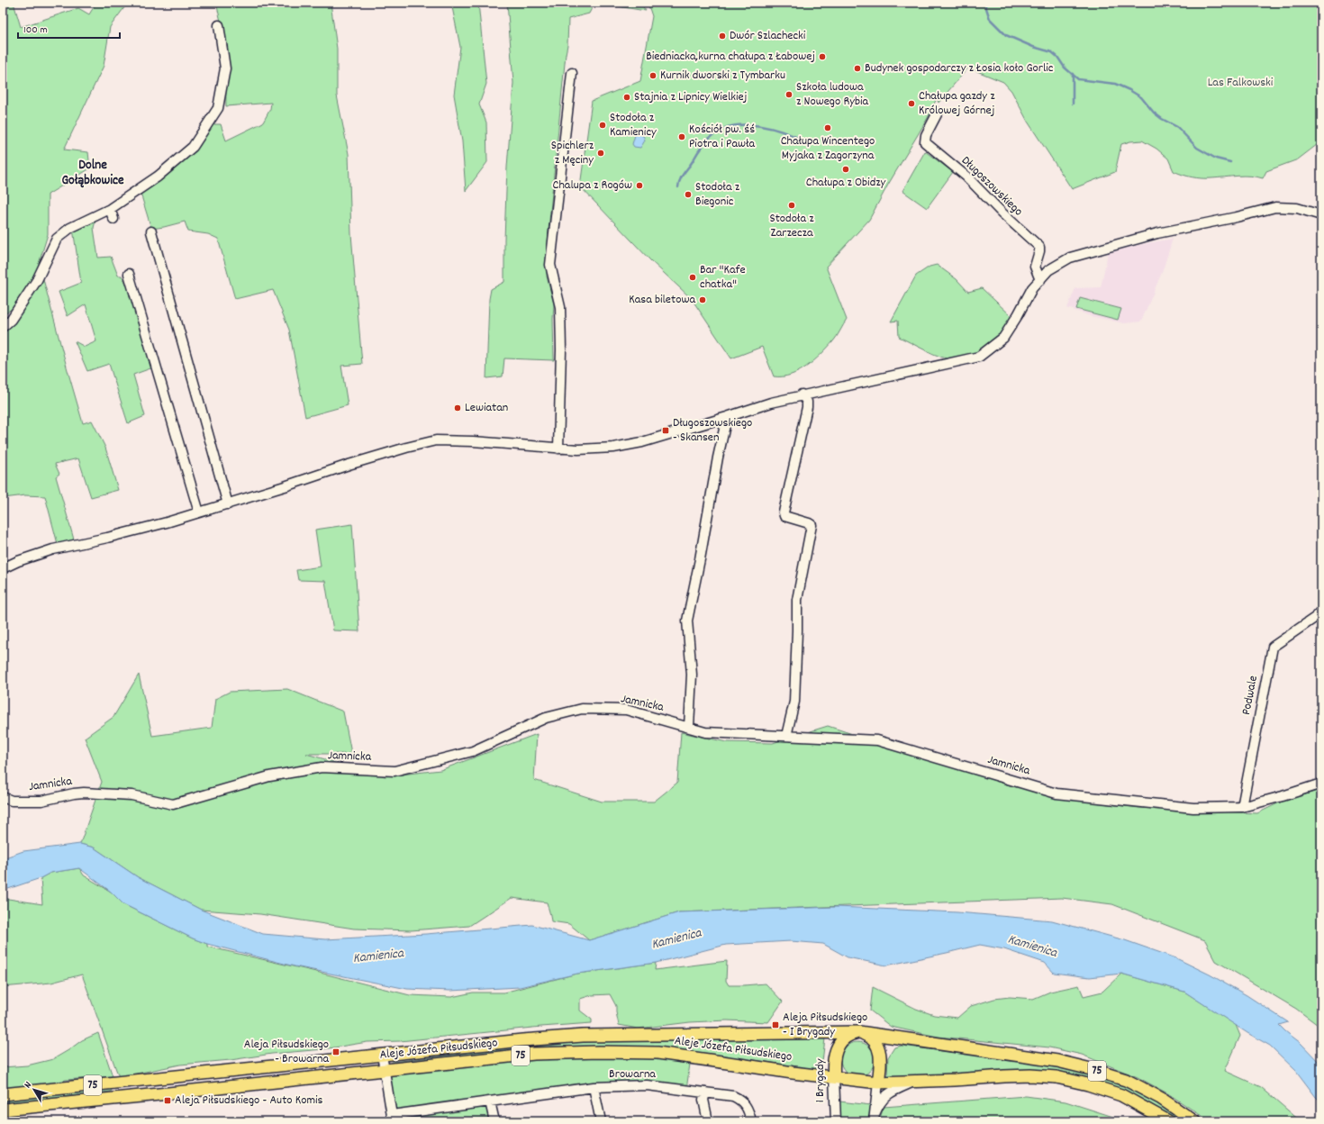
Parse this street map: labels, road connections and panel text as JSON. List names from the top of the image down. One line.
{"streets":{"main road":["Aleje Józefa Piłsudskiego","75","1 Brygady"],"street":["Długoszowskiego","Podwale","Jamnicka","Browarna"]},"crossings":[["Podwale","Jamnicka"],["Aleje Józefa Piłsudskiego","1 Brygady"]],"districts":["Dolne Gołąbkowice"],"water":["Kamienica"],"parks":["Las Falkowski"],"places":{"other":["Dwór Szlachecki","Biedniacka,kurna chałupa z Łabowej","Budynek gospodarczy z Łosia koło Gorlic","Kurnik dworski z Tymbarku","Szkoła ludowa z Nowego Rybia","Stajnia z Lipnicy Wielkiej","Chałupa gazdy z Królowej Górnej","Stodoła z Kamienicy","Chałupa Wincentego Myjaka z Zagorzyna","Kościół pw. śś Piotra i Pawła","Spichlerz z Męciny","Chałupa z Obidzy","Chalupa z Rogów","Stodoła z Biegonic","Stodoła z Zarzecza","Bar \"Kafe chatka\"","Kasa biletowa","Lewiatan"],"transit":["Długoszowskiego - Skansen","Aleja Piłsudskiego - I Brygady","Aleja Piłsudskiego - Browarna","Aleja Piłsudskiego - Auto Komis"]},"scale_bar":"100 m","north":"top left"}
